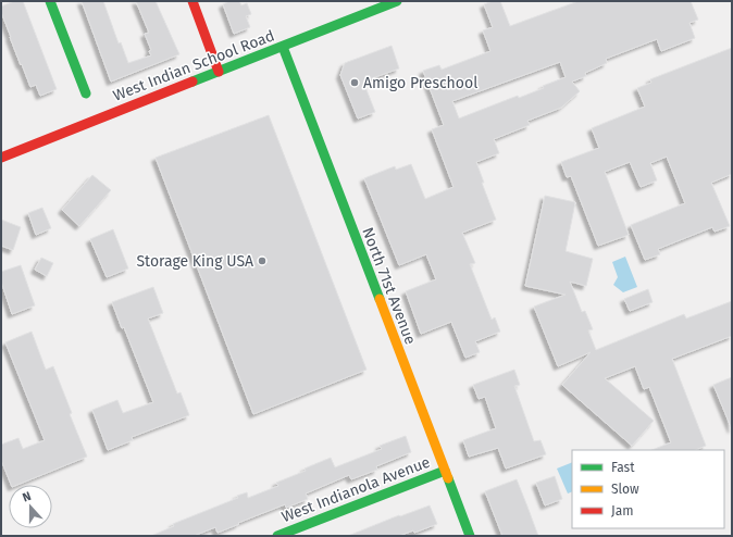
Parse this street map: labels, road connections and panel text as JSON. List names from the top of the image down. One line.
{"streets":{"street":["West Indian School Road","North 71st Avenue","West Indianola Avenue"]},"crossings":[["West Indian School Road","North 71st Avenue"],["North 71st Avenue","West Indianola Avenue"]],"places":["Amigo Preschool","Storage King USA"],"legend":["Fast","Slow","Jam"],"north":"top"}
